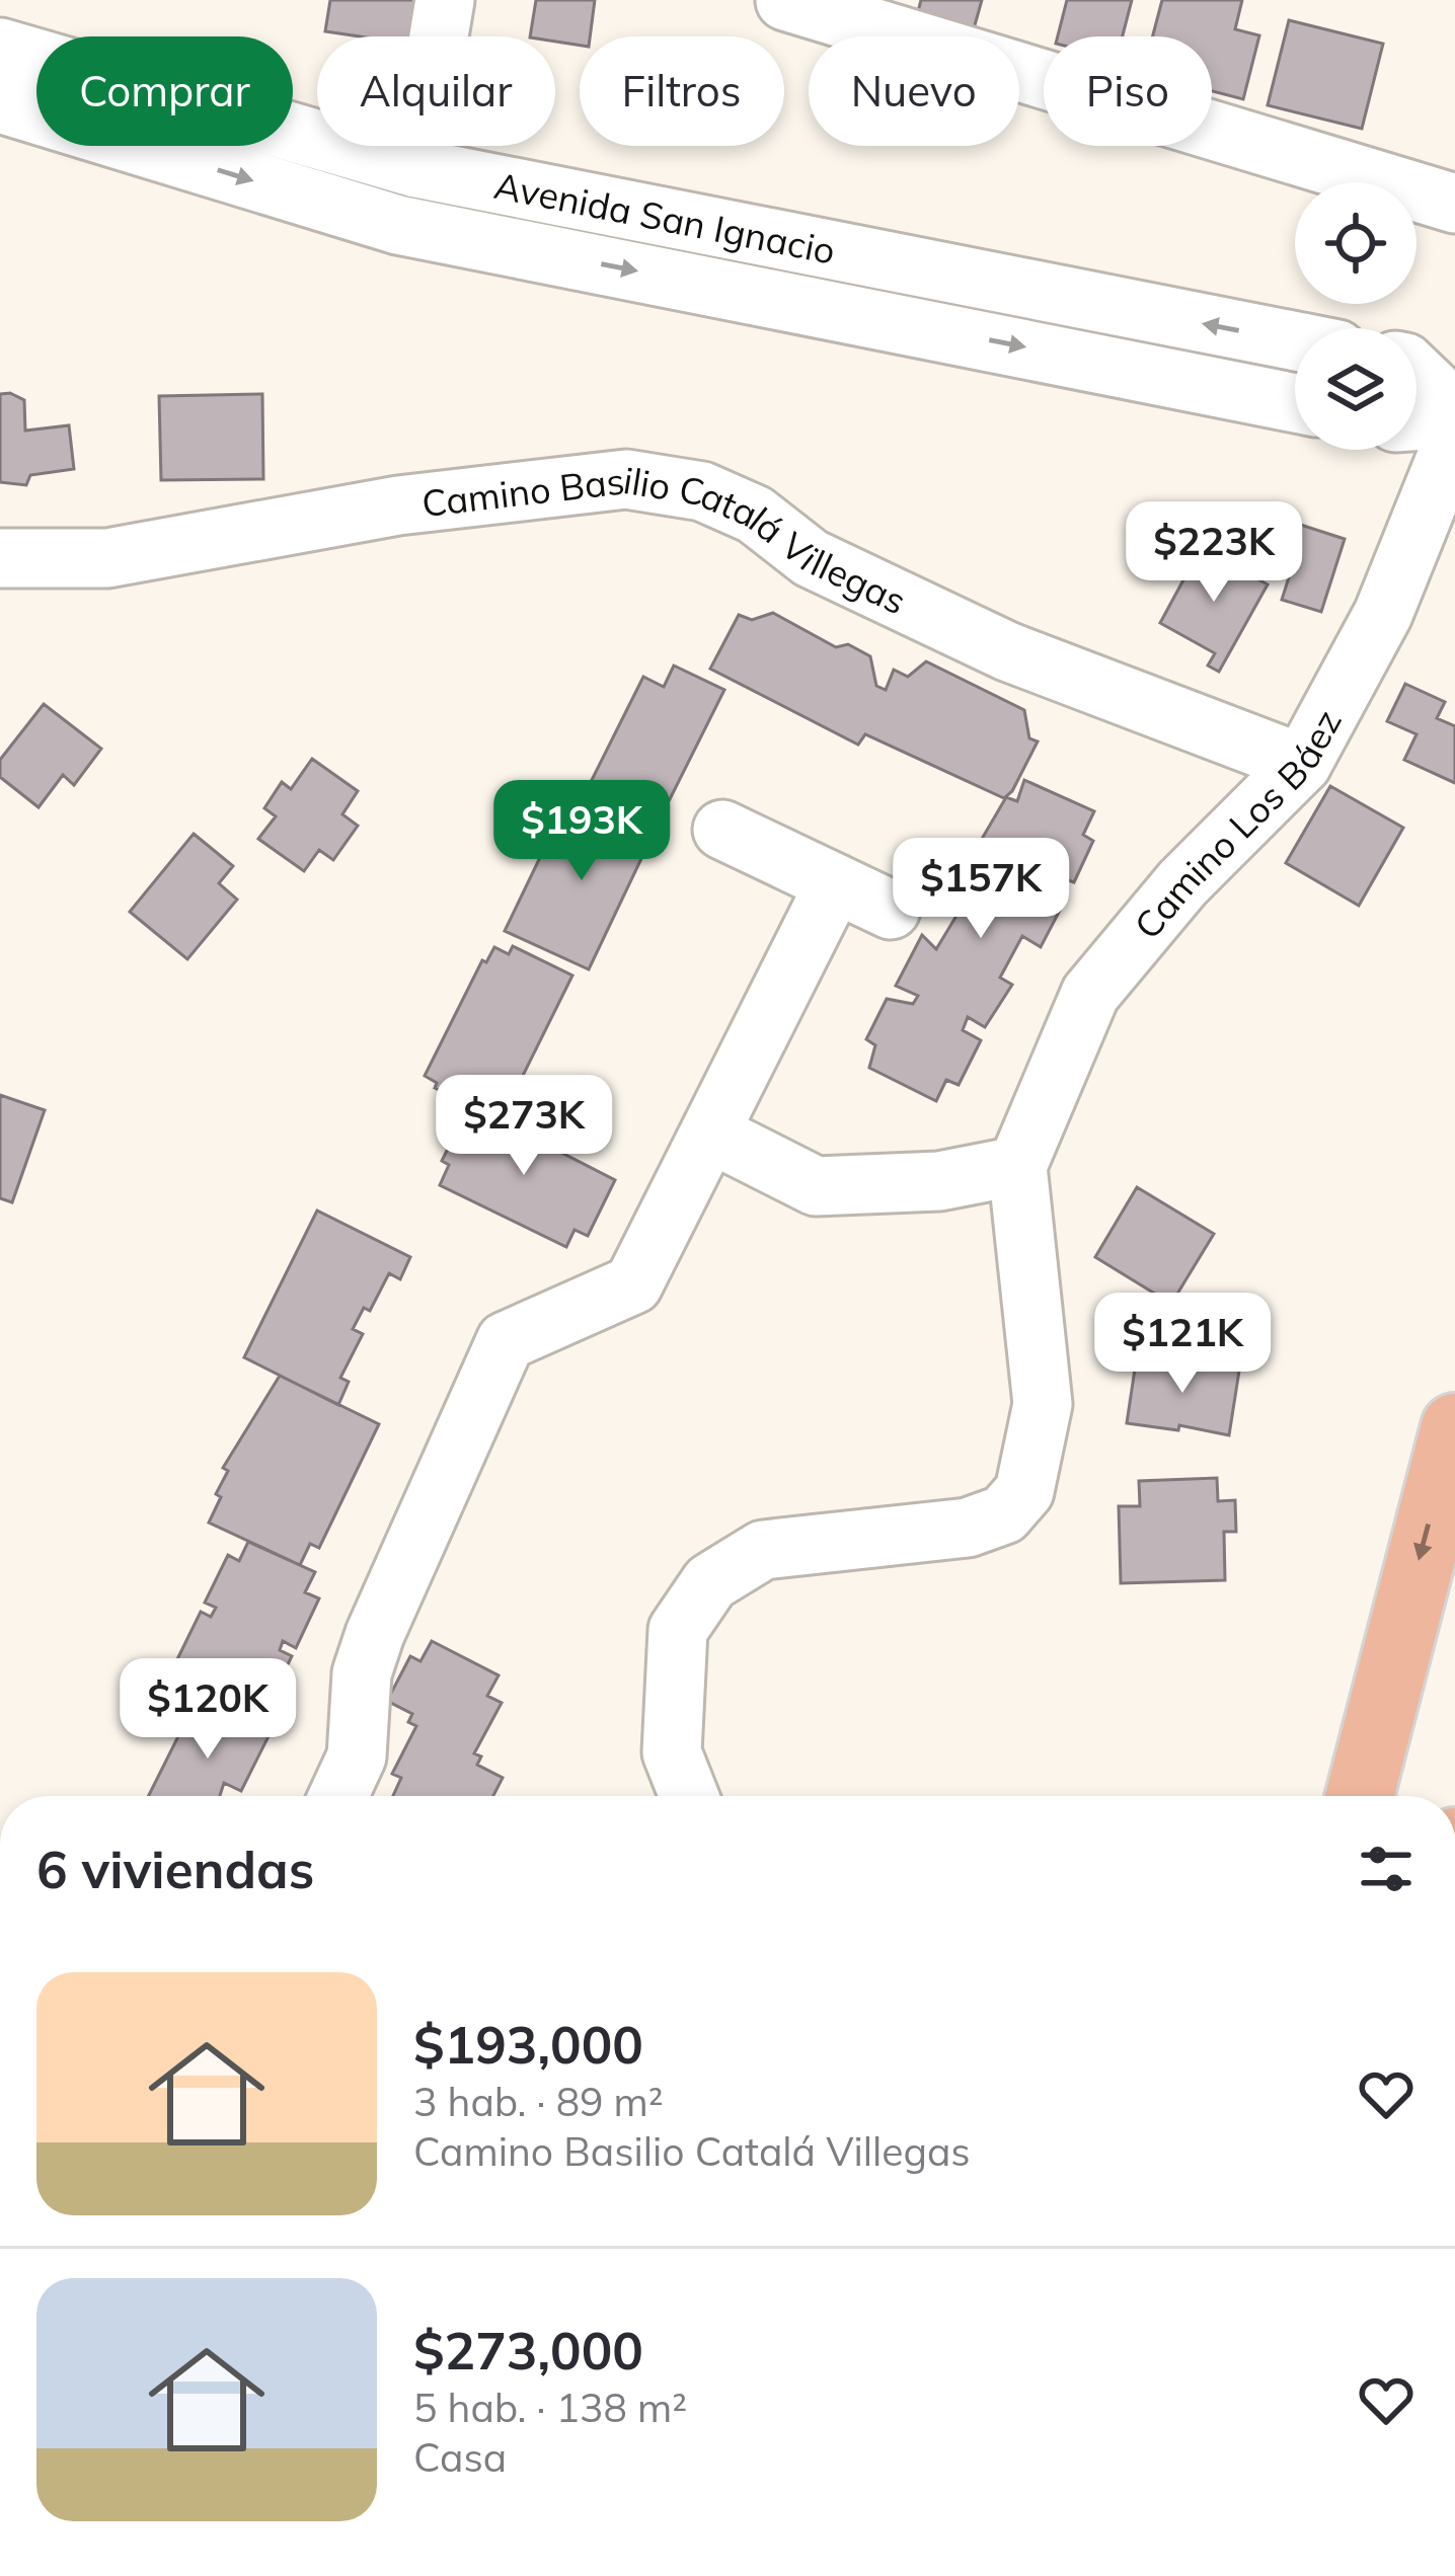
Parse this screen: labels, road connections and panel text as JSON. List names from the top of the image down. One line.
{"streets":{"street":["Avenida San Ignacio","Camino Basilio Catalá Villegas","Camino Los Báez"]},"crossings":[["Camino Basilio Catalá Villegas","Camino Los Báez"]],"page":{"chip":["Comprar","Alquilar","Filtros","Nuevo","Piso"],"price":["$223K","$193K","$157K","$273K","$121K","$120K"],"heading":"6 viviendas","list":[{"name":"$193,000","note":"3 hab. · 89 m² · Camino Basilio Catalá Villegas"},{"name":"$273,000","note":"5 hab. · 138 m² · Casa"}]}}
